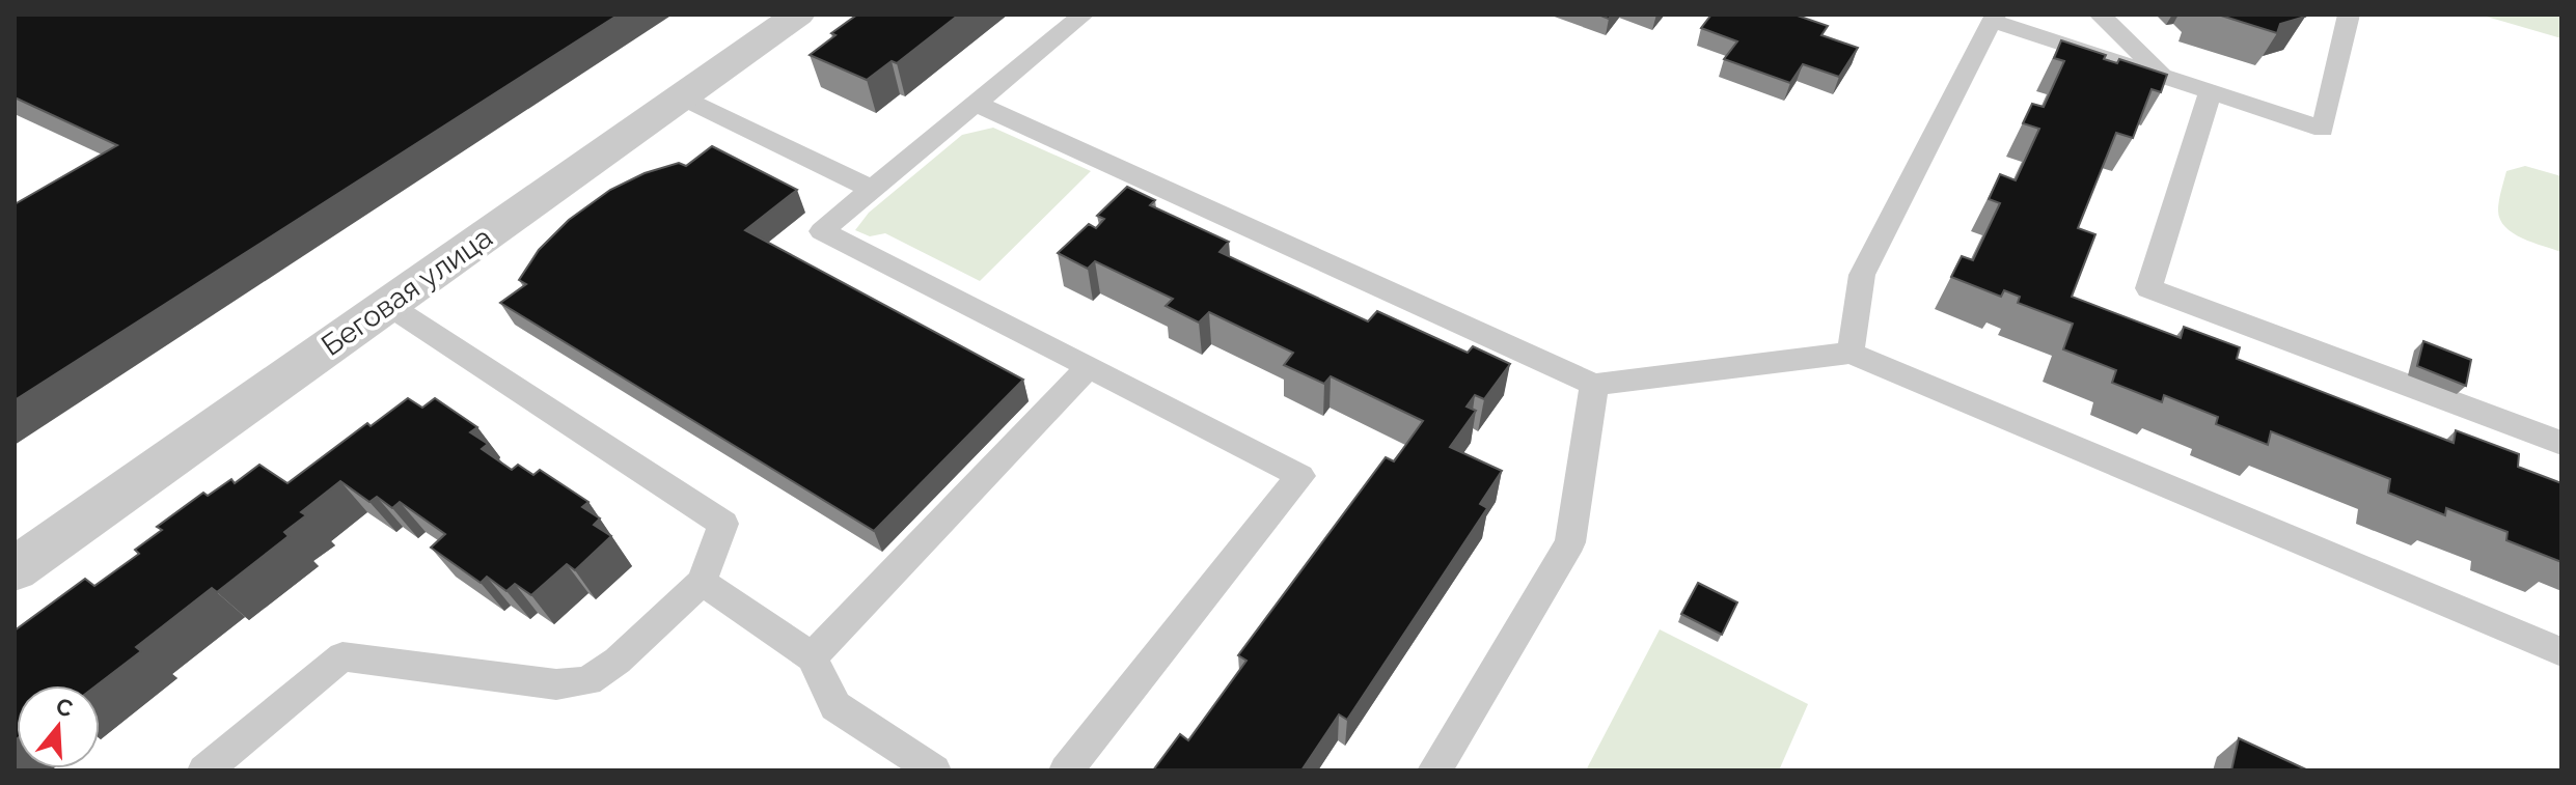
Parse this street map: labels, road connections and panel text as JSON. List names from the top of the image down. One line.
{"streets":{"street":["Беговая улица"]},"north":"top"}
